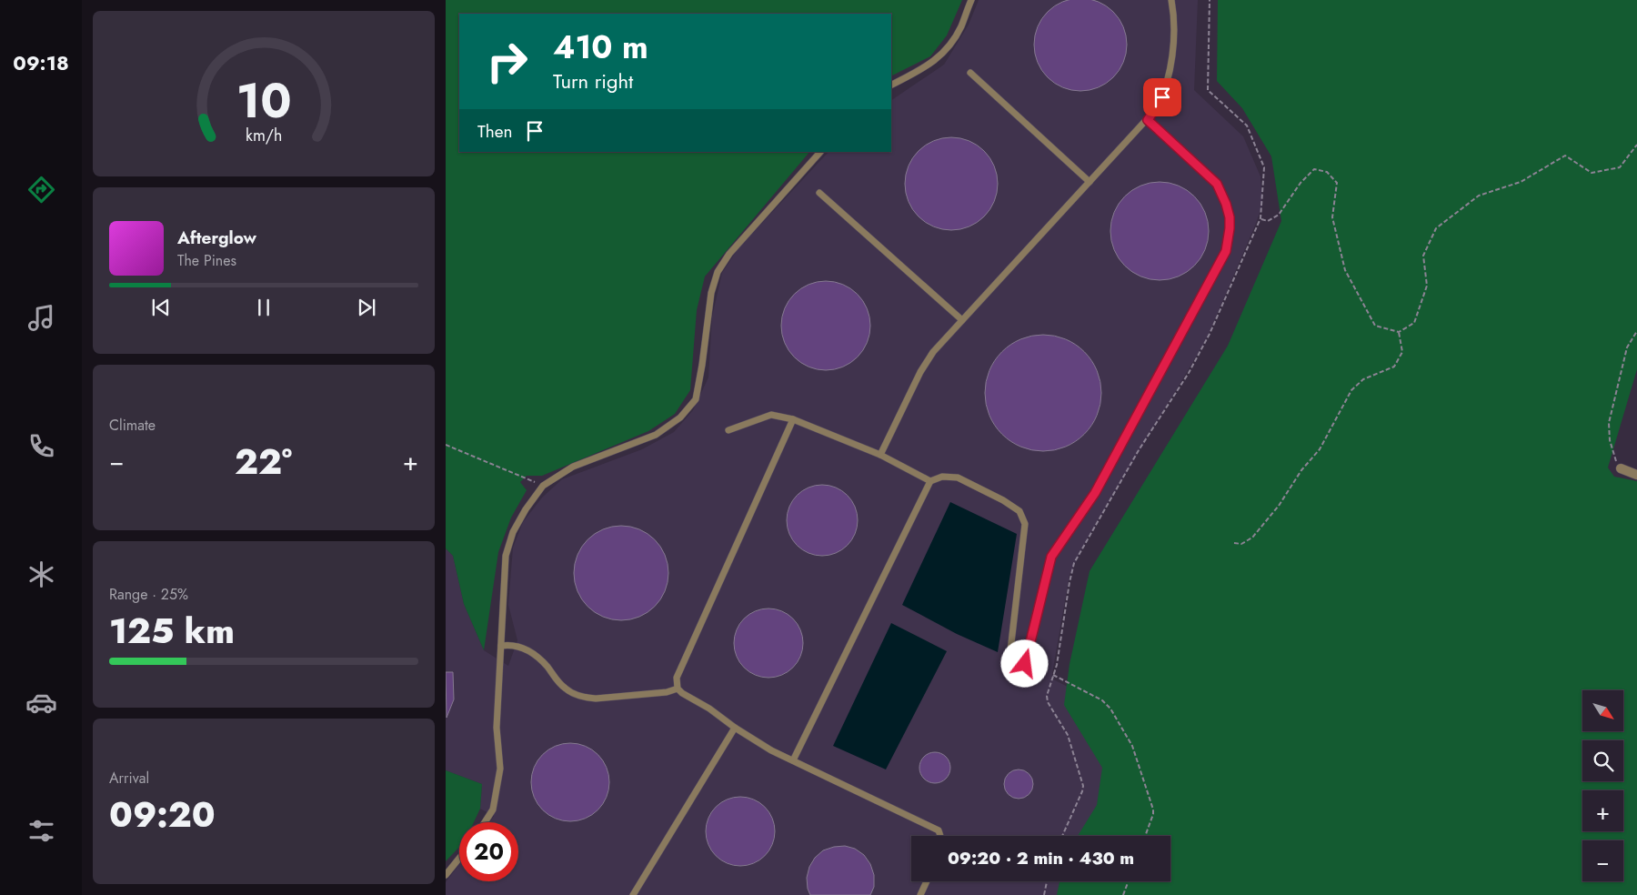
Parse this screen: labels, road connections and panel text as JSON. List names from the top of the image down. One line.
{"north":"bottom right","page":{"tabs":"09:18","turn":["410 m","Turn right"],"then":"Then","song":["Afterglow","The Pines"],"tile":["Climate",["Range · 25%","125 km"],["Arrival","09:20"]],"heat":["−","22°","+"],"map_buttons":["+","−"],"limit":"20","trip":"09:20 · 2 min · 430 m","gauge":["10","km/h"]}}
